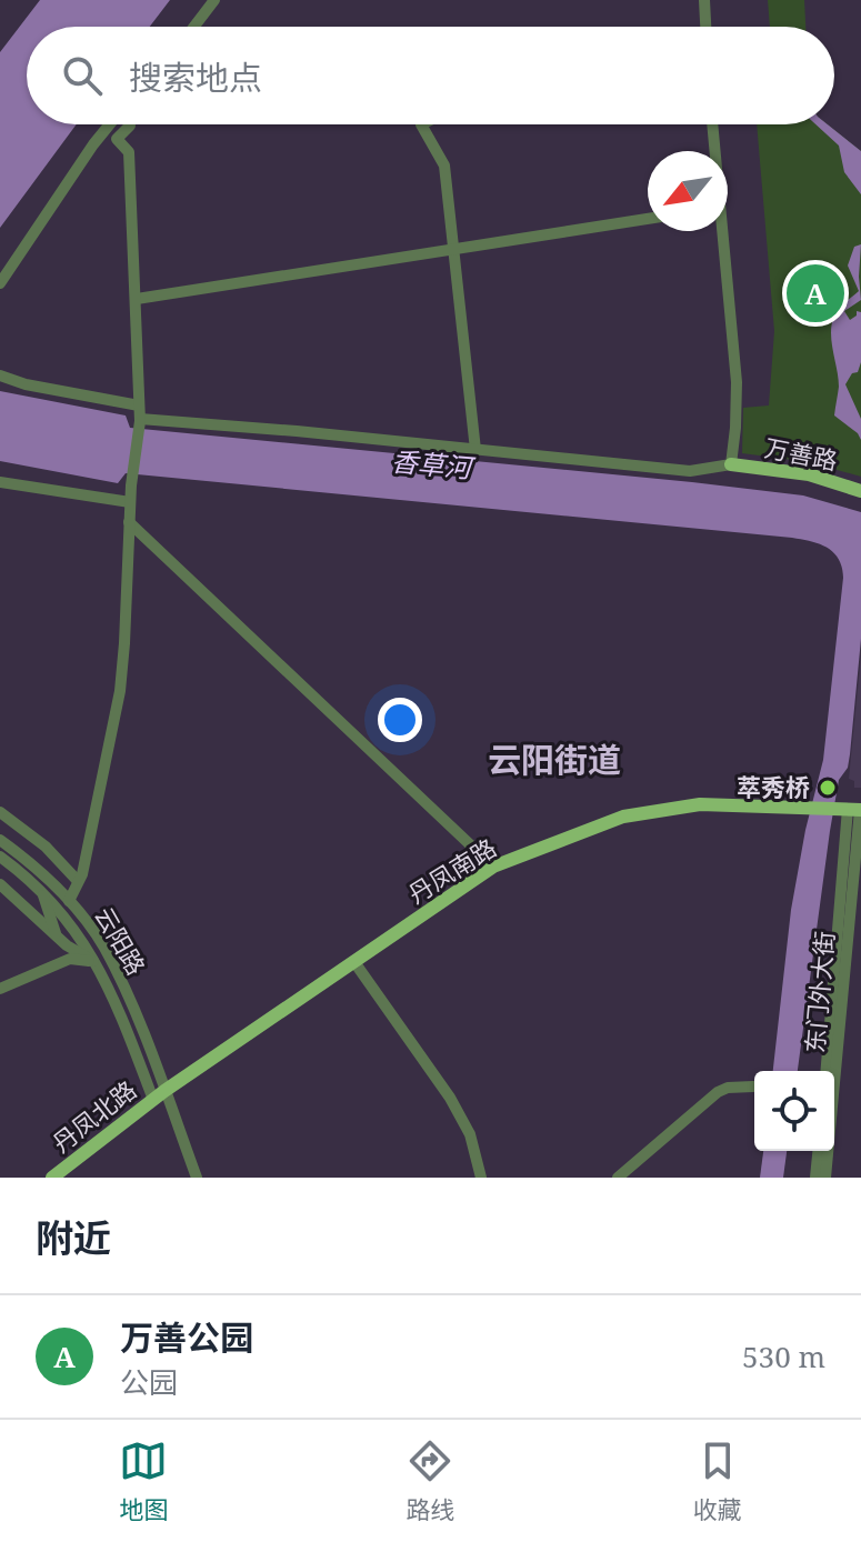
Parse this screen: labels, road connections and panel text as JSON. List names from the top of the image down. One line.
{"streets":{"main road":["万善路","丹凤南路","丹凤北路"],"street":["云阳路","东门外大街"]},"crossings":[["丹凤南路","云阳路"],["丹凤南路","东门外大街"],["丹凤南路","丹凤北路"],["云阳路","丹凤北路"]],"districts":["云阳街道"],"water":["香草河"],"places":["萃秀桥"],"north":"bottom left","page":{"search":"搜索地点","pins":"A","heading":"附近","list":[{"mark":"A","name":"万善公园","note":"公园","value":"530 m"}],"nav":["地图","路线","收藏"]}}
